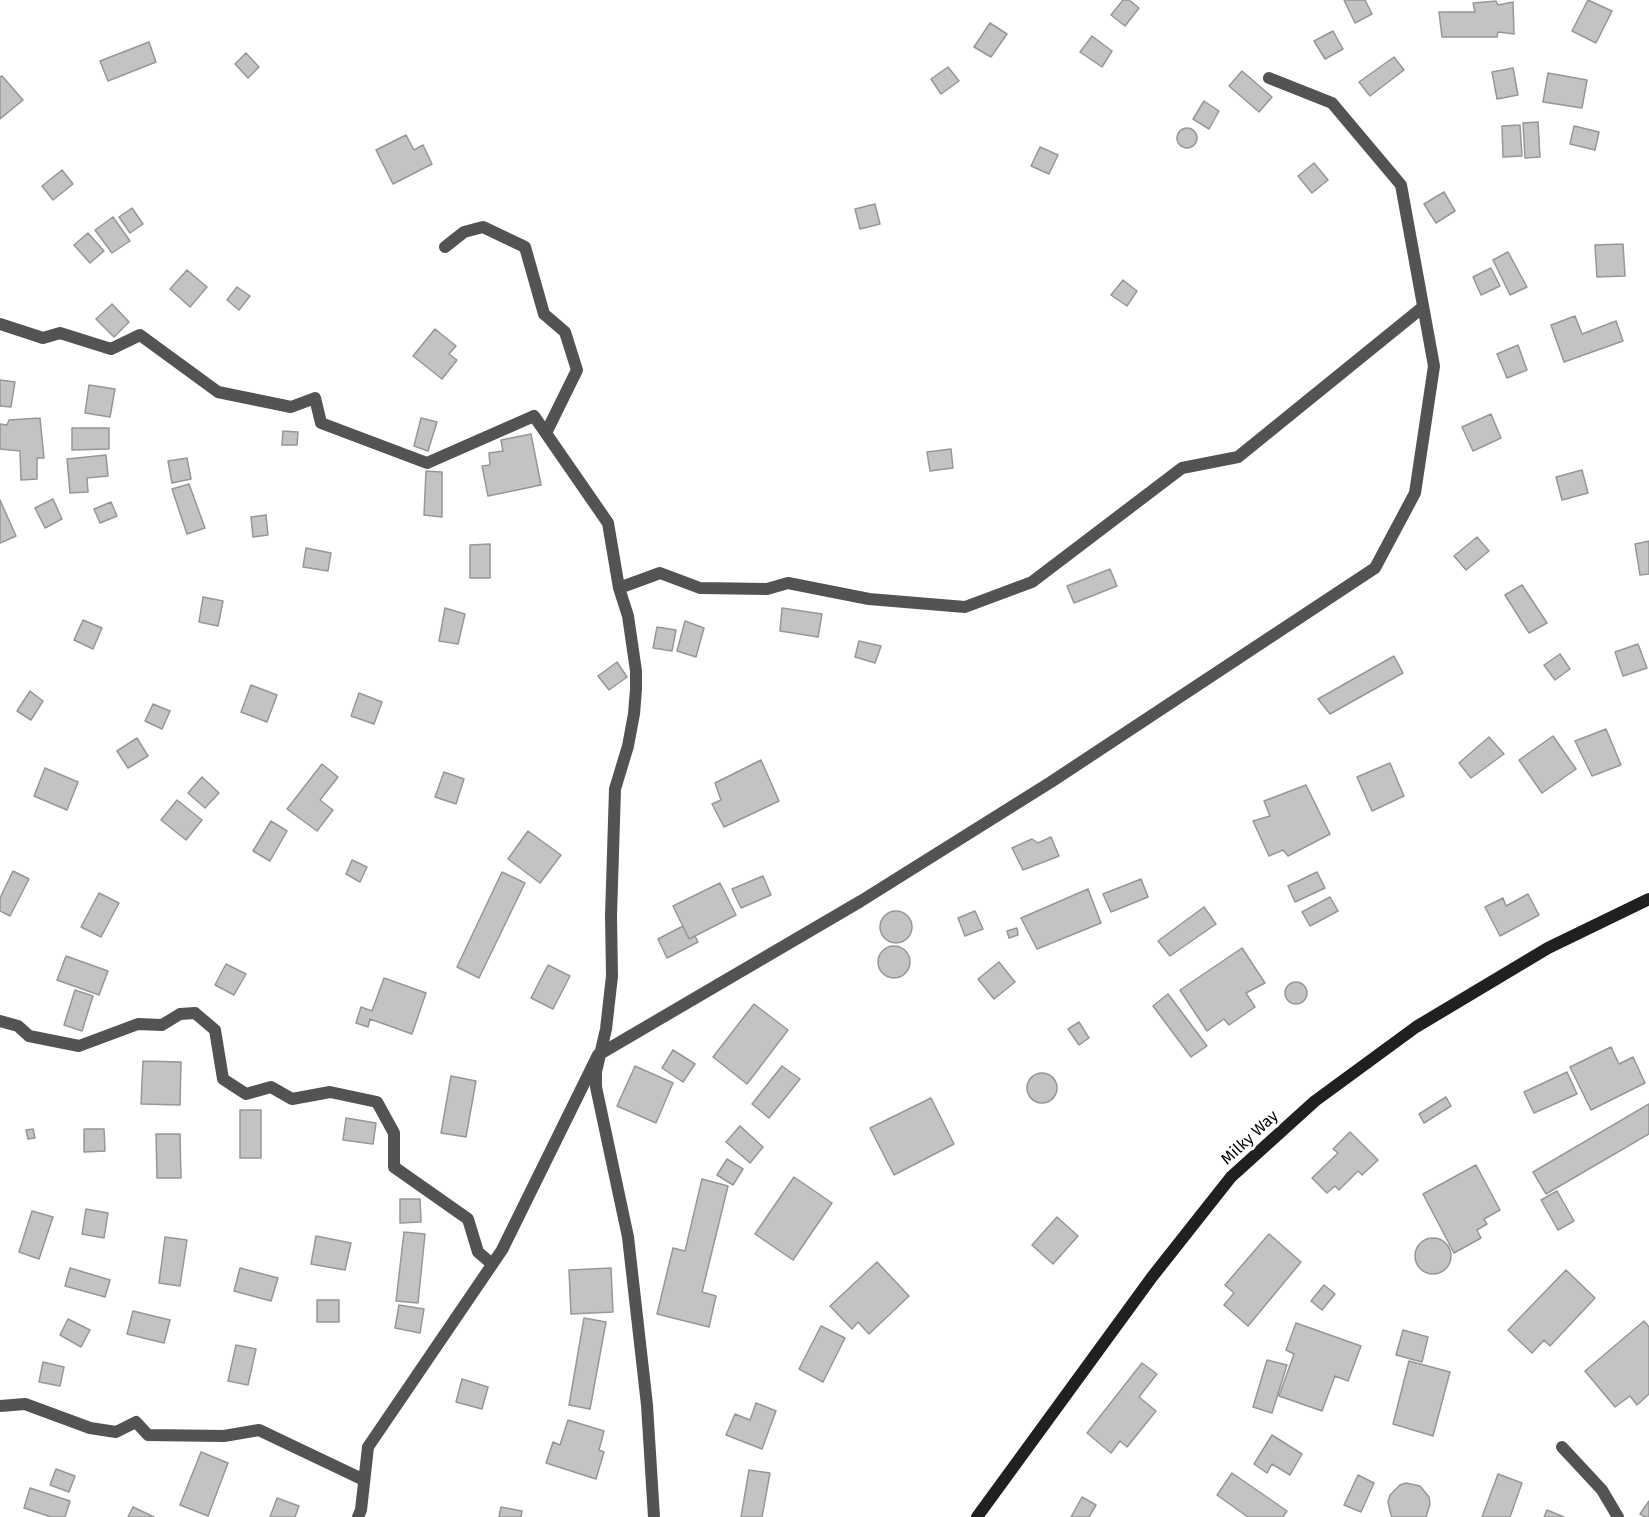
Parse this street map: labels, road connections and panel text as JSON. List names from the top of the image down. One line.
{"streets":{"street":["Milky Way"]}}
